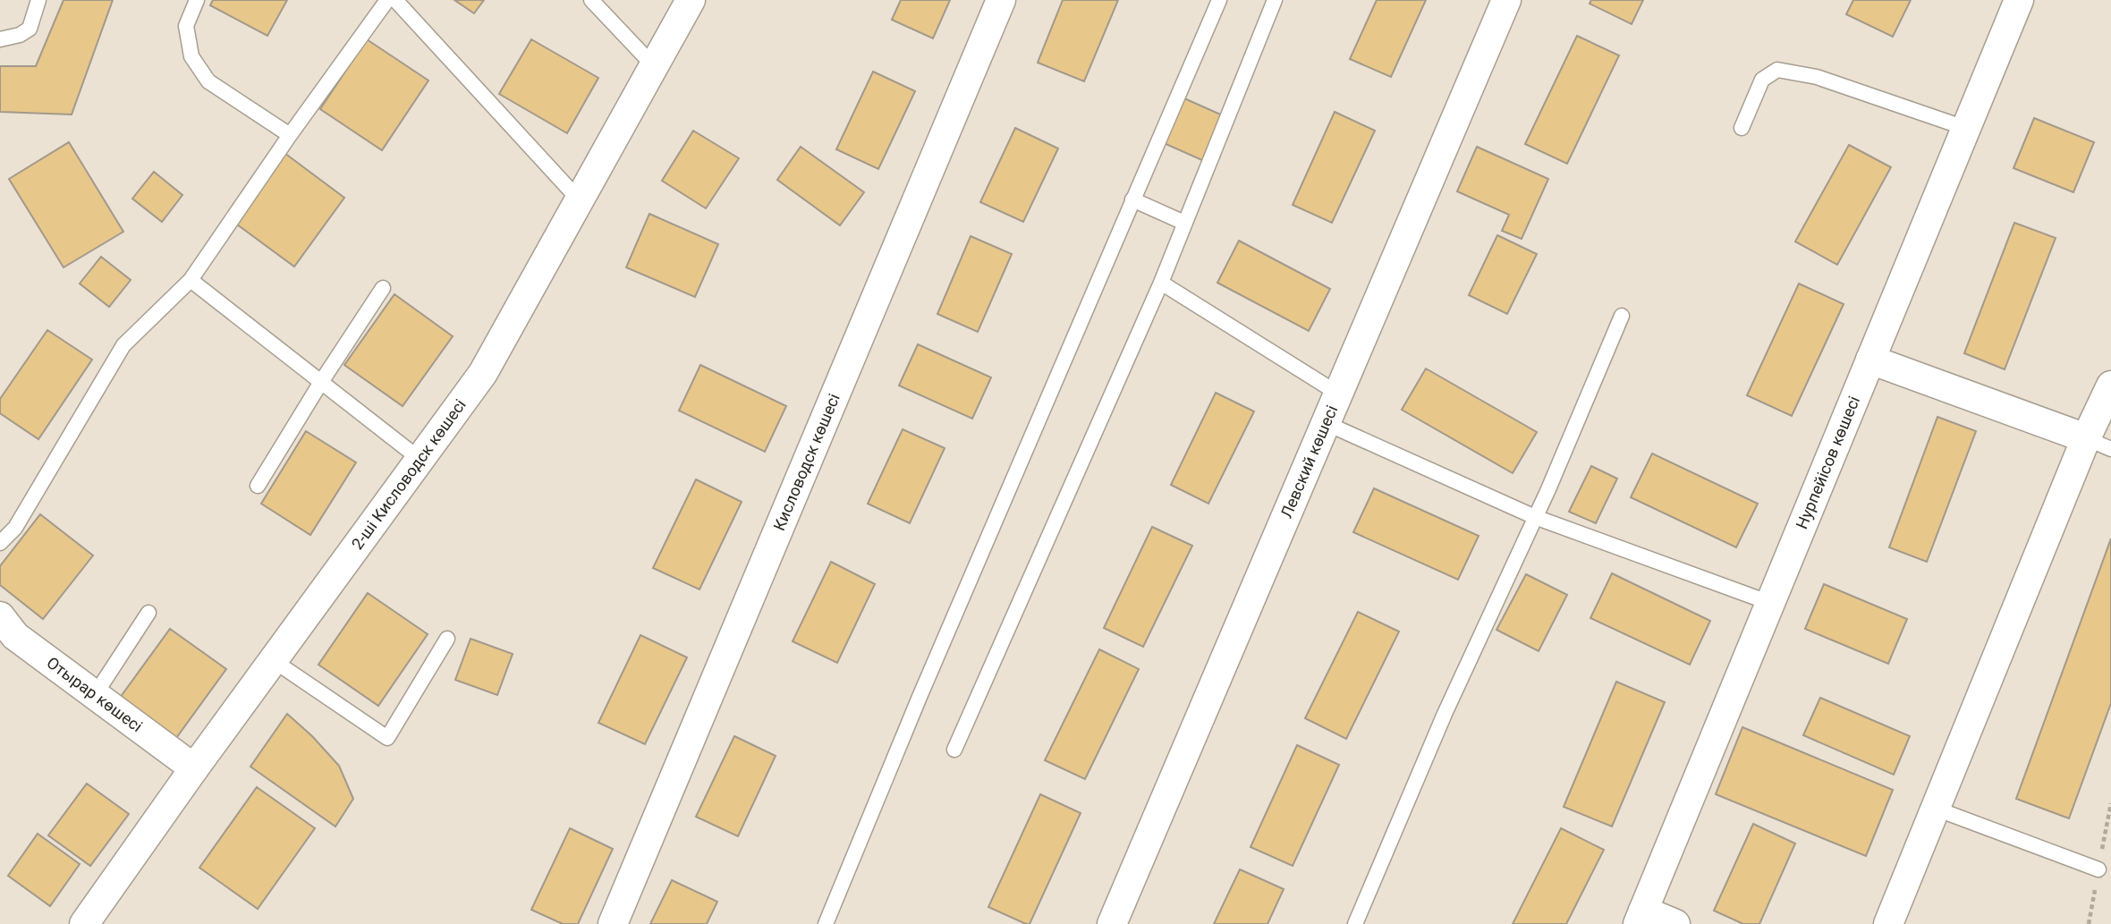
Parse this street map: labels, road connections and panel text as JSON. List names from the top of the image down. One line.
{"streets":{"street":["Кисловодск көшесі","Нурпейісов көшесі","Левский көшесі","2-ші Кисловодск көшесі","Отырар көшесі"]},"crossings":[["2-ші Кисловодск көшесі","Отырар көшесі"]]}
